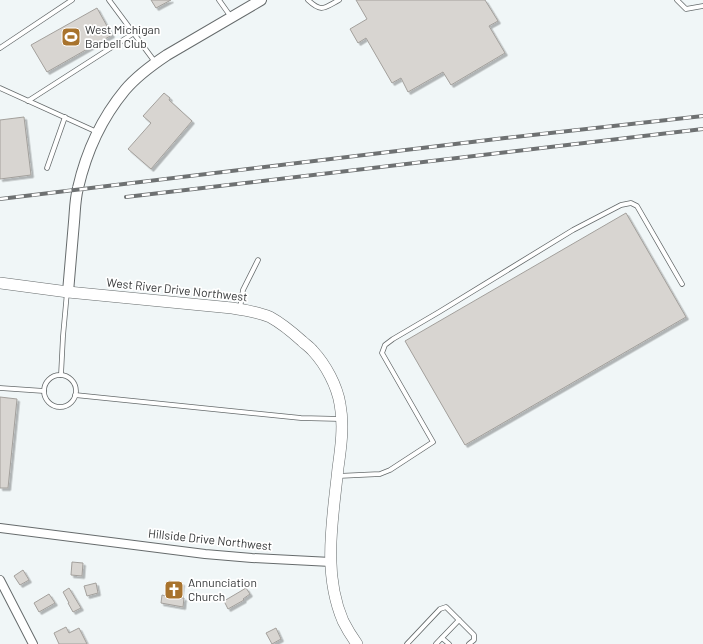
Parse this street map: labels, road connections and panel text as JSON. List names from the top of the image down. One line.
{"streets":{"main road":["West River Drive Northwest"],"street":["Hillside Drive Northwest"]},"crossings":[["West River Drive Northwest","Hillside Drive Northwest"]],"places":{"sports":["West Michigan Barbell Club"],"church":["Annunciation Church"]}}
